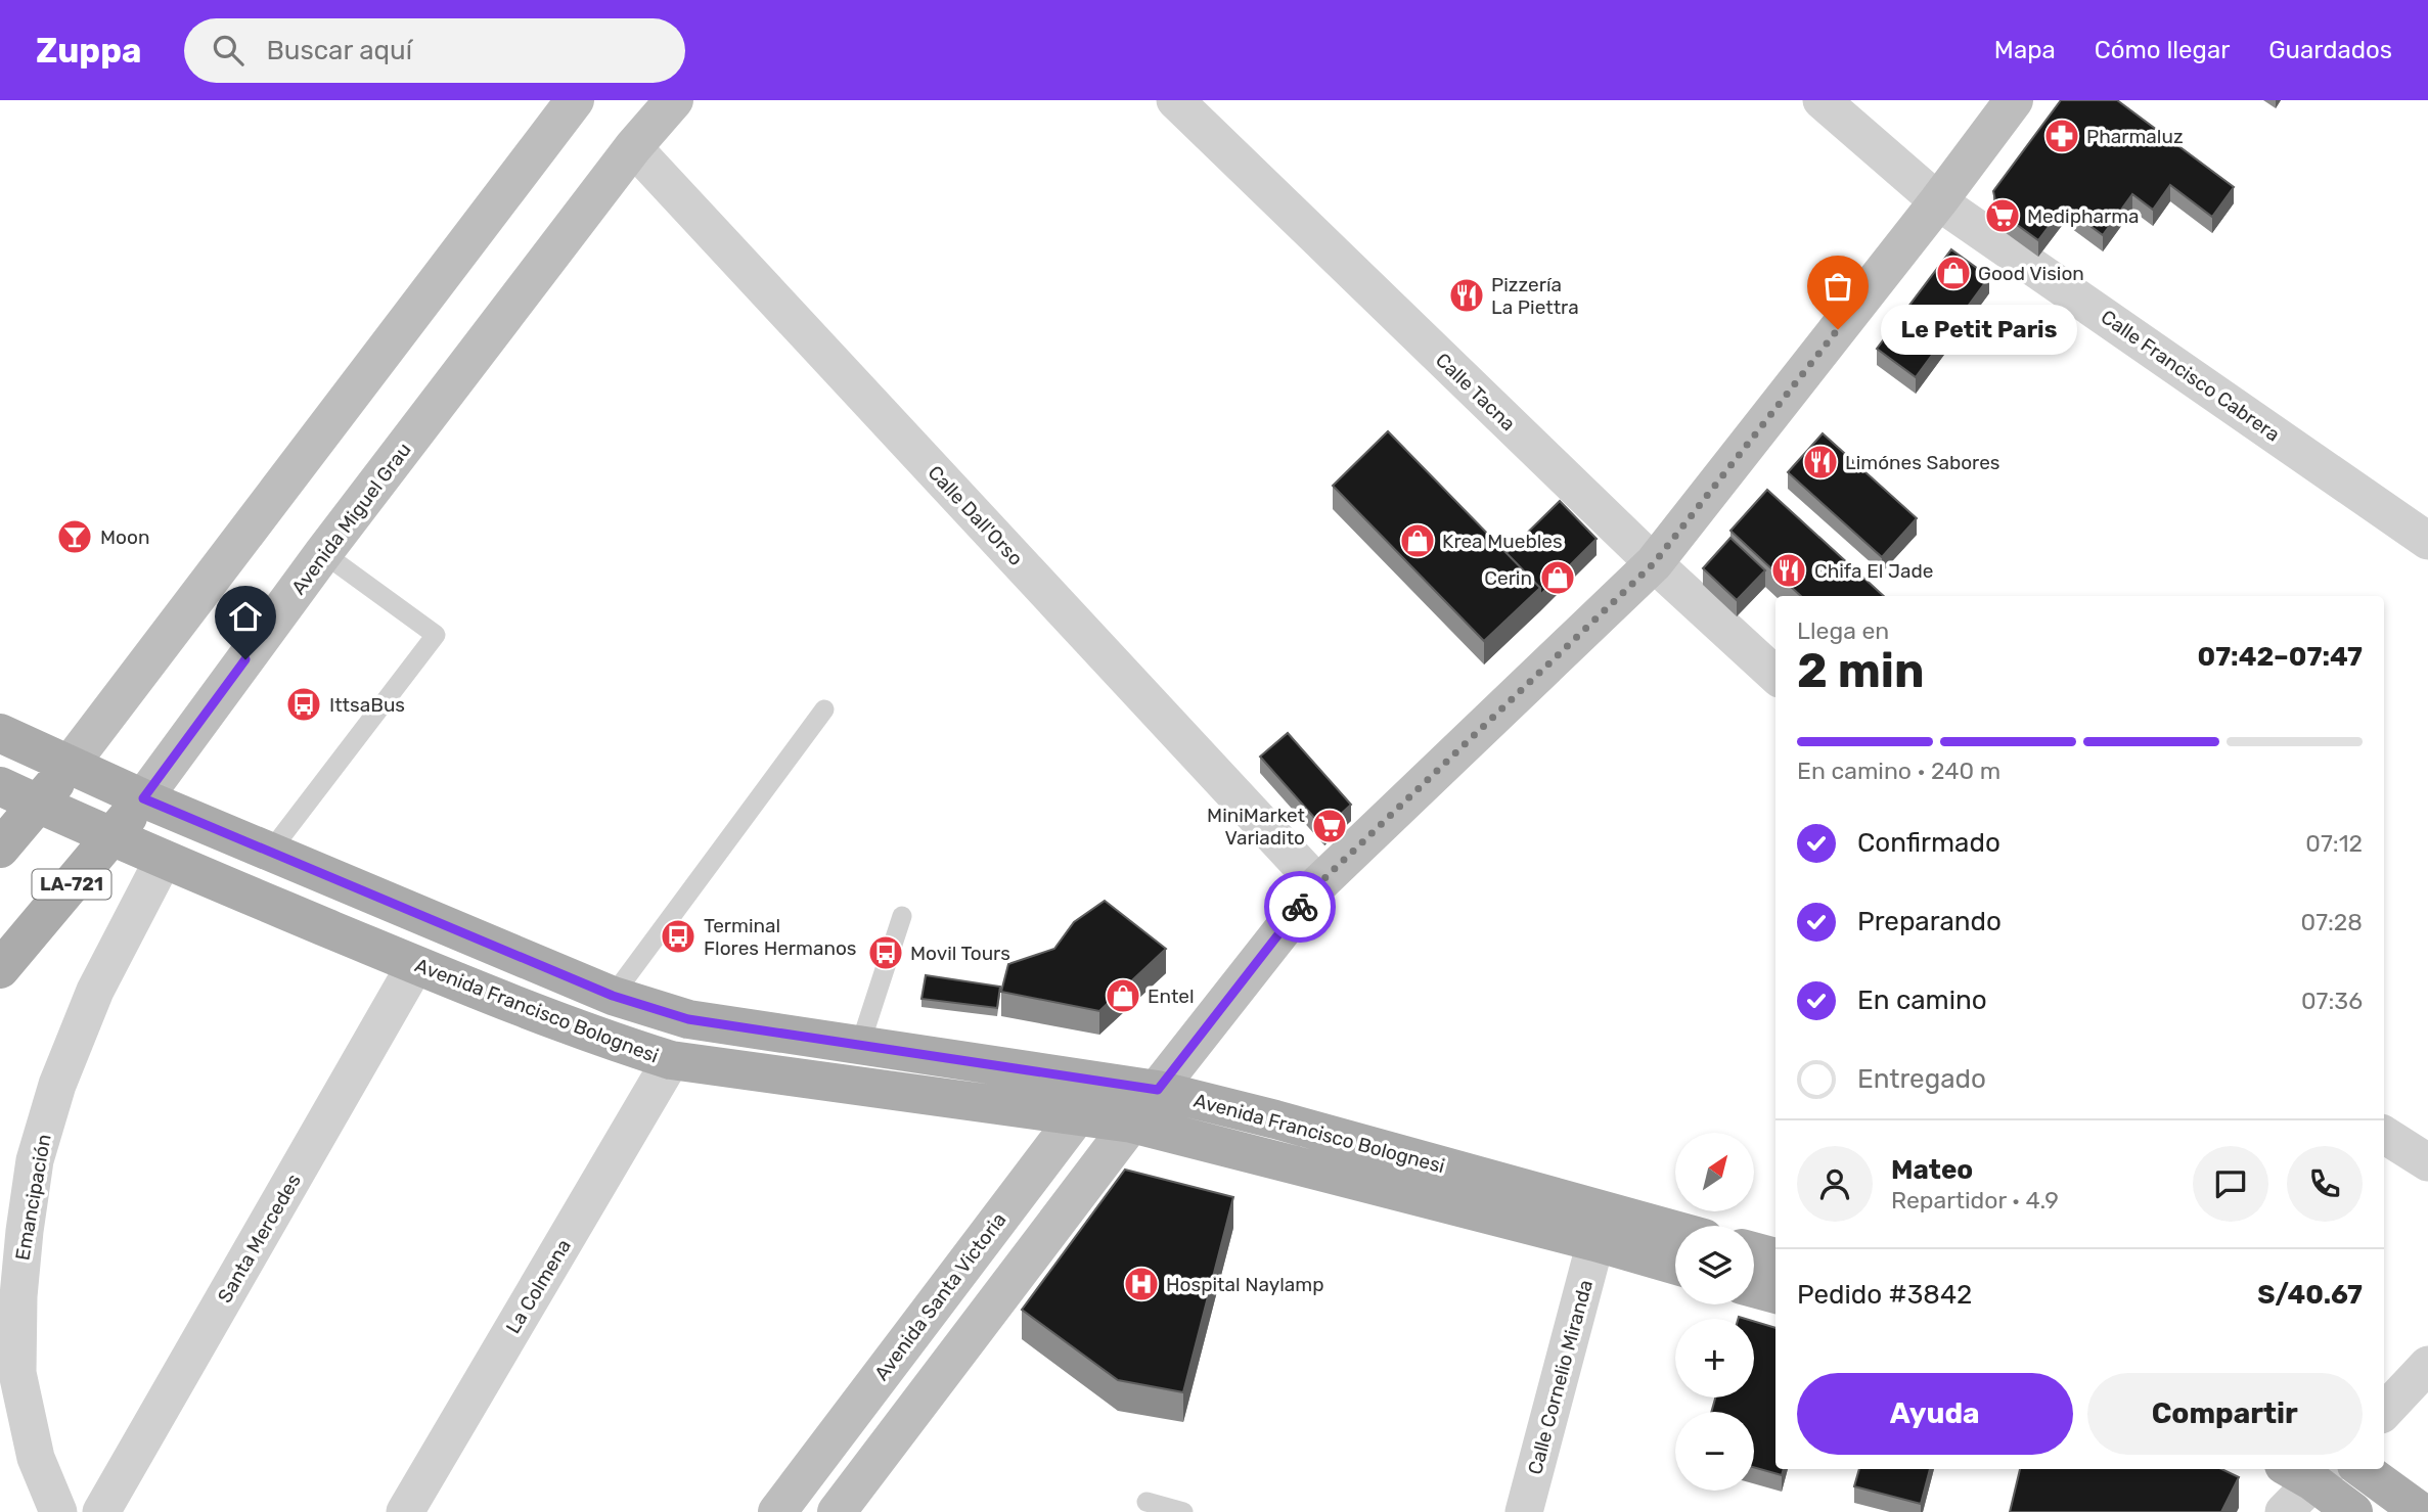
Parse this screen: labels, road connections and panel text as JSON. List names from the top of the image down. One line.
{"streets":{"main road":["Avenida Miguel Grau","LA-721","Avenida Francisco Bolognesi","Avenida Santa Victoria"],"street":["Calle Francisco Cabrera","Calle Tacna","Calle Dall'Orso","Emancipación","Santa Mercedes","La Colmena","Calle Cornelio Miranda"]},"crossings":[["Calle Dall'Orso","Avenida Miguel Grau"],["Avenida Miguel Grau","Avenida Francisco Bolognesi"],["Avenida Francisco Bolognesi","Emancipación"],["Avenida Francisco Bolognesi","Santa Mercedes"],["Avenida Francisco Bolognesi","La Colmena"],["Avenida Francisco Bolognesi","Avenida Santa Victoria"],["Avenida Francisco Bolognesi","Calle Cornelio Miranda"]],"places":{"pharmacy":["Pharmaluz"],"supermarket":["Medipharma","MiniMarket Variadito"],"shop":["Good Vision","Krea Muebles","Cerin","Entel"],"restaurant":["Pizzería La Piettra","Limónes Sabores","Chifa El Jade"],"other":["Le Petit Paris"],"bar":["Moon"],"bus stop":["IttsaBus","Terminal Flores Hermanos","Movil Tours"],"hospital":["Hospital Naylamp"]},"north":"top right","page":{"header":"Zuppa","search":"Buscar aquí","nav":["Mapa","Cómo llegar","Guardados"],"bubble":"Le Petit Paris","heading":["2 min","Llega en","07:42–07:47"],"panel":["Mateo","Repartidor · 4.9","Pedido #3842","S/40.67"],"bar":"En camino · 240 m","list":[["Confirmado","07:12"],["Preparando","07:28"],["En camino","07:36"],"Entregado"],"map_buttons":["+","−"],"buttons":["Ayuda","Compartir"]}}
